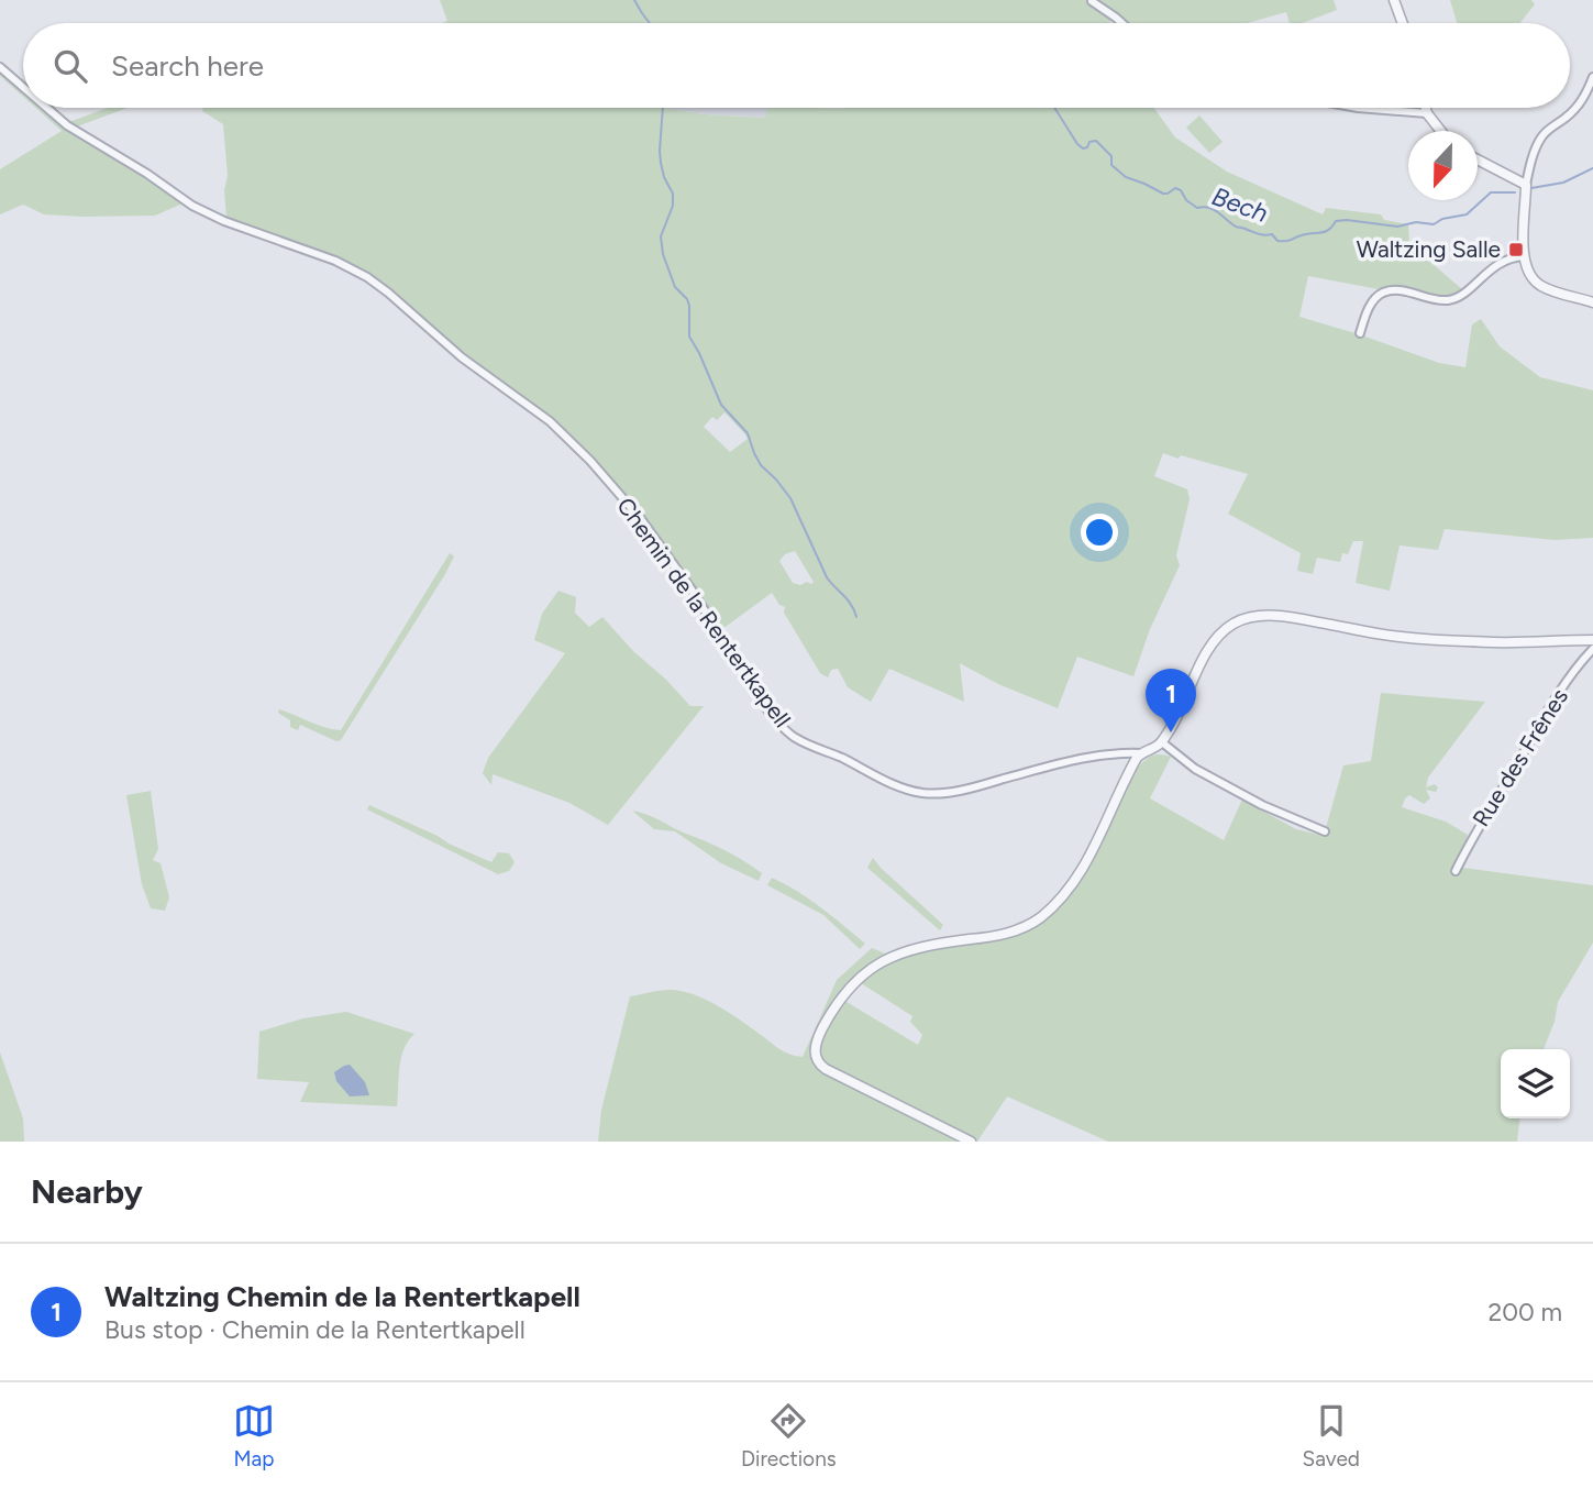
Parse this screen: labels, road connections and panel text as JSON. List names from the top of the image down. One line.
{"streets":{"street":["Chemin de la Rentertkapell","Rue des Frênes"]},"water":["Bech"],"places":{"transit":["Waltzing Salle"]},"north":"bottom","page":{"search":"Search here","pins":"1","heading":"Nearby","list":[{"mark":"1","name":"Waltzing Chemin de la Rentertkapell","note":"Bus stop · Chemin de la Rentertkapell","value":"200 m"}],"nav":["Map","Directions","Saved"]}}
